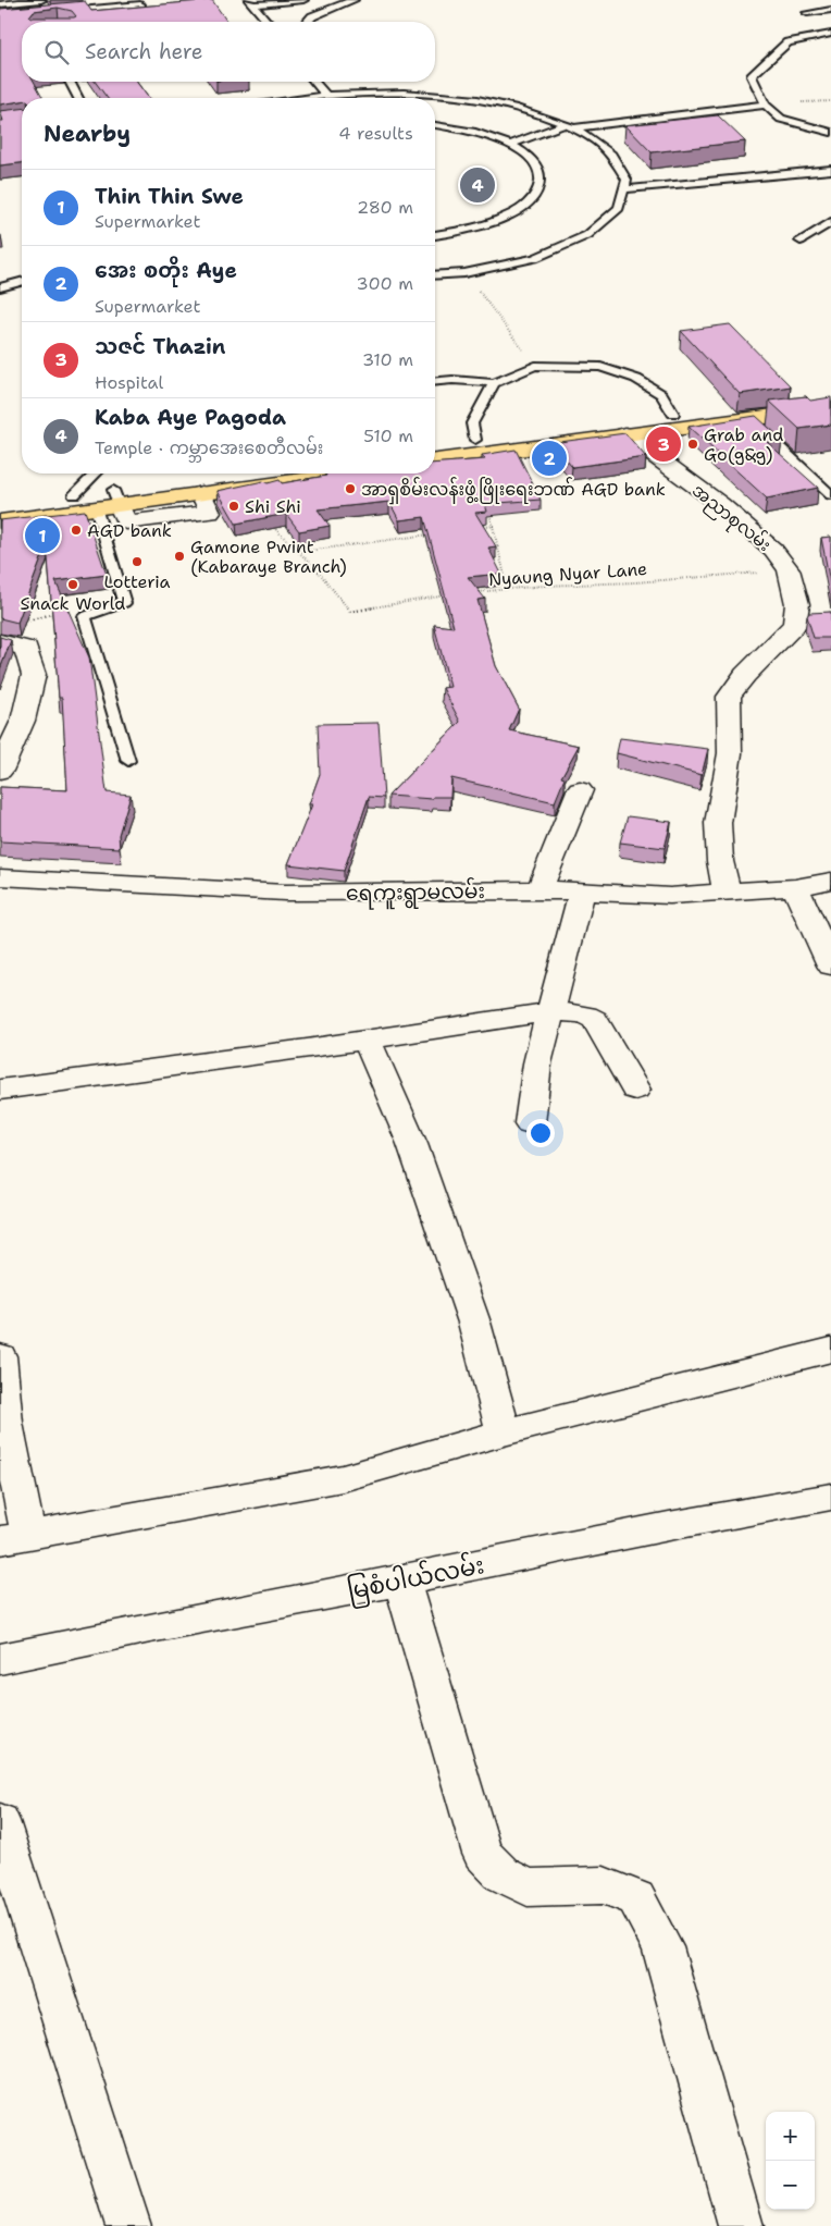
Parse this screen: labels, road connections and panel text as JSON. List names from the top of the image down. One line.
{"streets":{"street":["အညာစုလမ်း","ရေကူးရွာမလမ်း","မြစံပါယ်လမ်း"],"path":["Nyaung Nyar Lane"]},"crossings":[["အညာစုလမ်း","Nyaung Nyar Lane"],["အညာစုလမ်း","ရေကူးရွာမလမ်း"]],"places":["Grab and Go(g&g)","အာရှစိမ်းလန်းဖွံ့ဖြိုးရေးဘဏ် AGD bank","Shi Shi","AGD bank","Gamone Pwint (Kabaraye Branch)","Lotteria","Snack World"],"page":{"search":"Search here","heading":["Nearby","4 results"],"pins":["4","3","2","1"],"list":[{"mark":"1","name":"Thin Thin Swe","note":"Supermarket","value":"280 m"},{"mark":"2","name":"အေး စတိုး Aye","note":"Supermarket","value":"300 m"},{"mark":"3","name":"သဇင် Thazin","note":"Hospital","value":"310 m"},{"mark":"4","name":"Kaba Aye Pagoda","note":"Temple · ကမ္ဘာအေးစေတီလမ်း","value":"510 m"}],"map_buttons":["+","−"]}}
